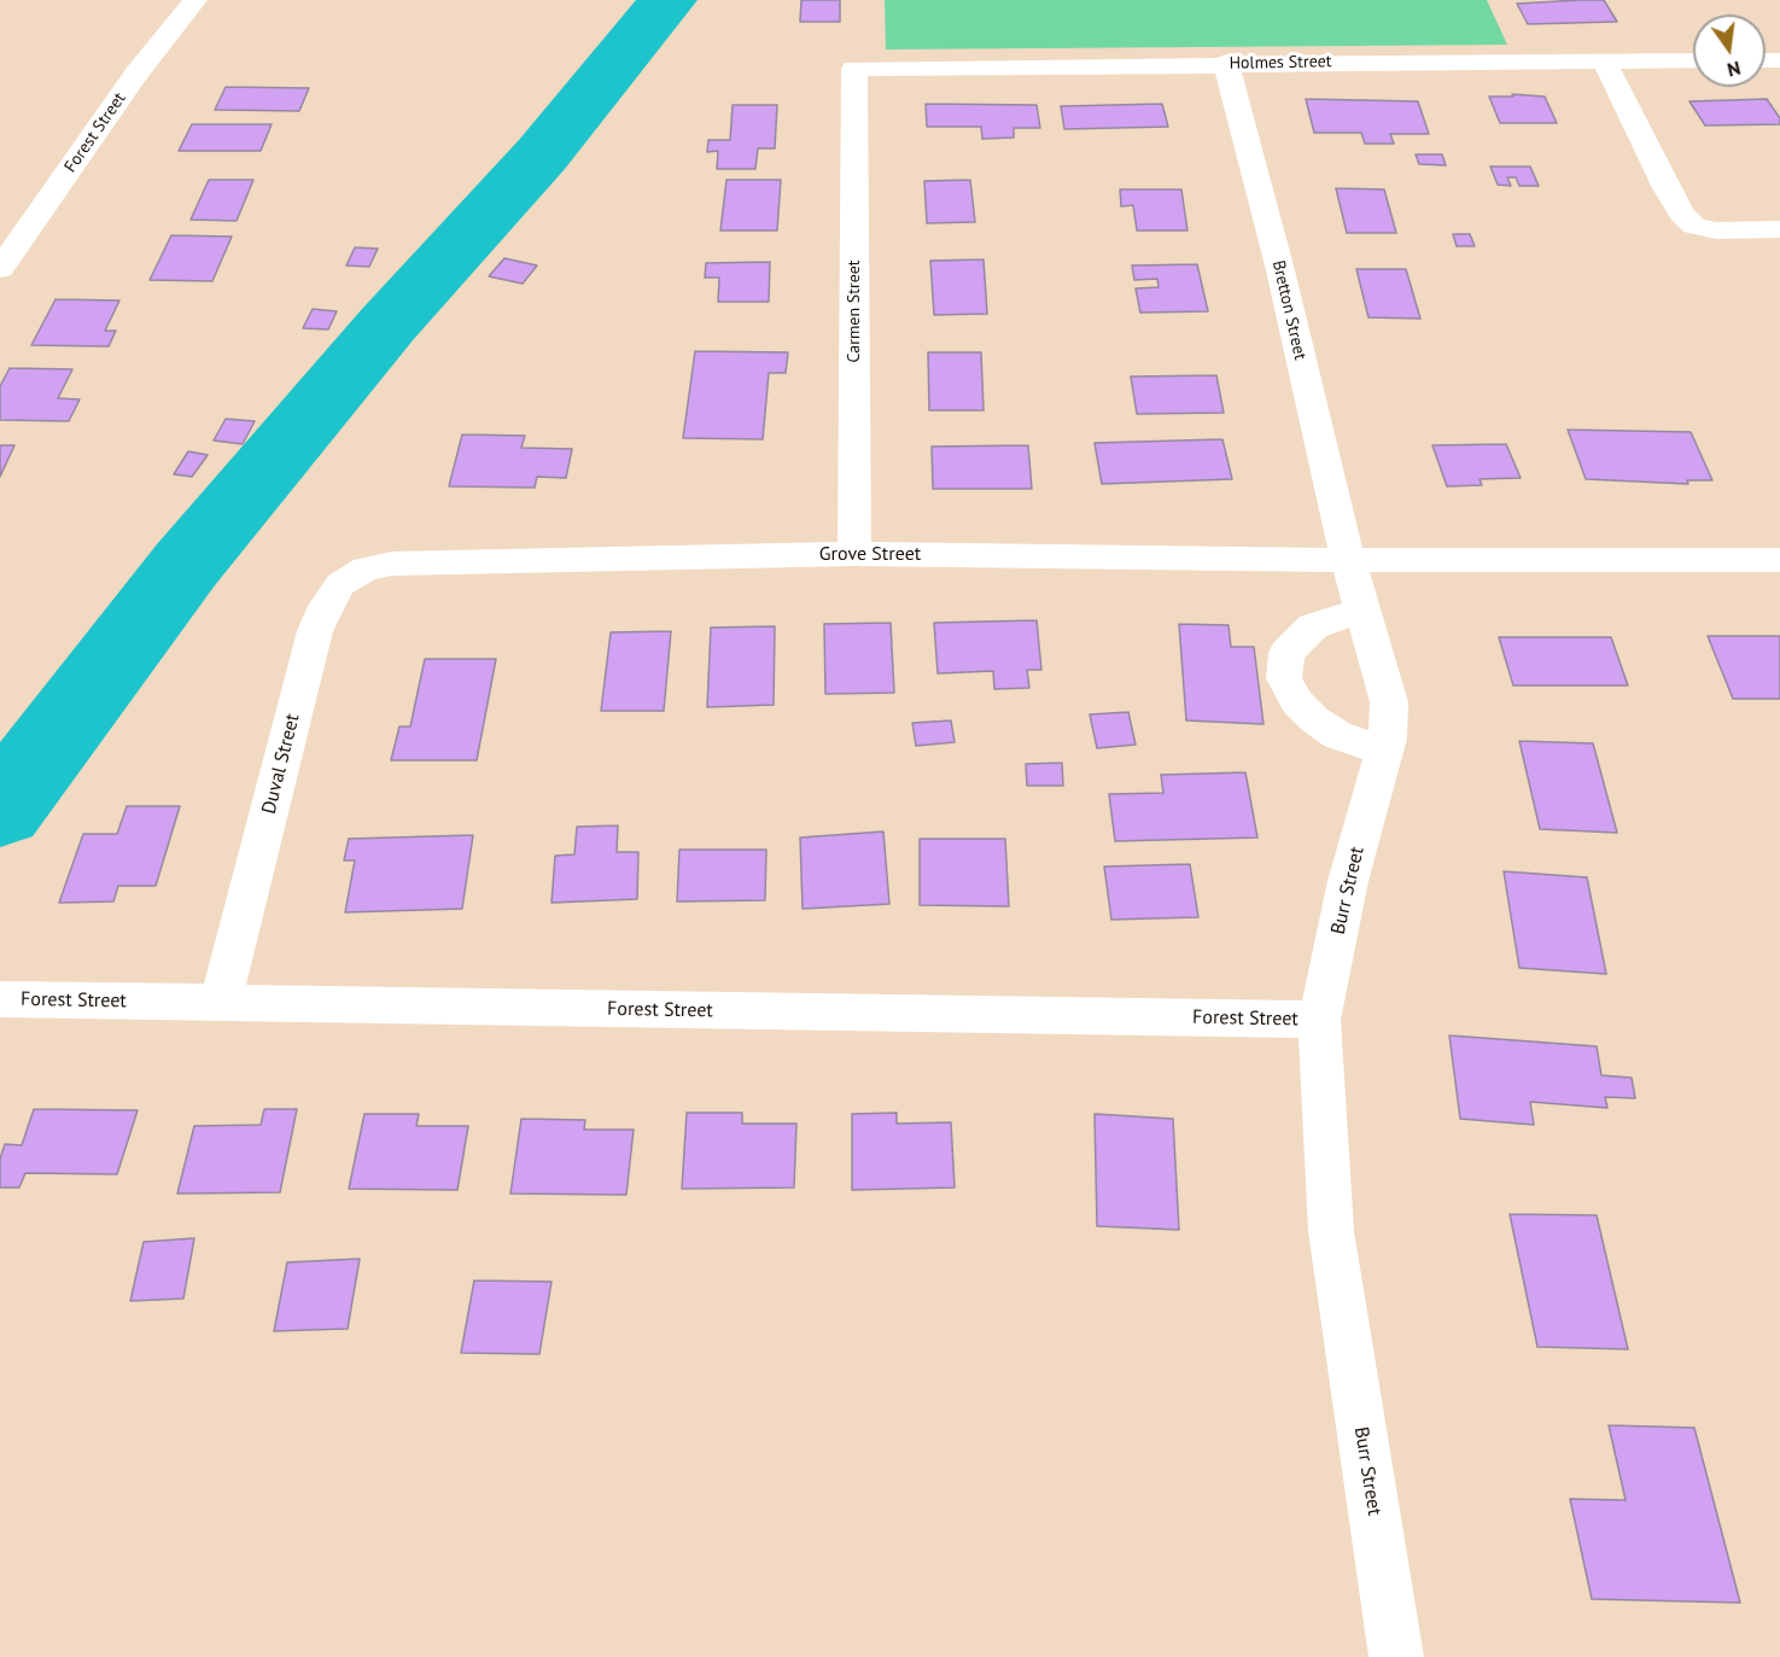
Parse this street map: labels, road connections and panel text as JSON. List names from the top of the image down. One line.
{"streets":{"street":["Holmes Street","Forest Street","Bretton Street","Carmen Street","Grove Street","Duval Street","Burr Street"]},"crossings":[["Holmes Street","Bretton Street"],["Holmes Street","Carmen Street"],["Forest Street","Duval Street"],["Forest Street","Burr Street"],["Bretton Street","Grove Street"],["Bretton Street","Burr Street"],["Carmen Street","Grove Street"],["Grove Street","Duval Street"],["Grove Street","Burr Street"]],"north":"bottom"}
